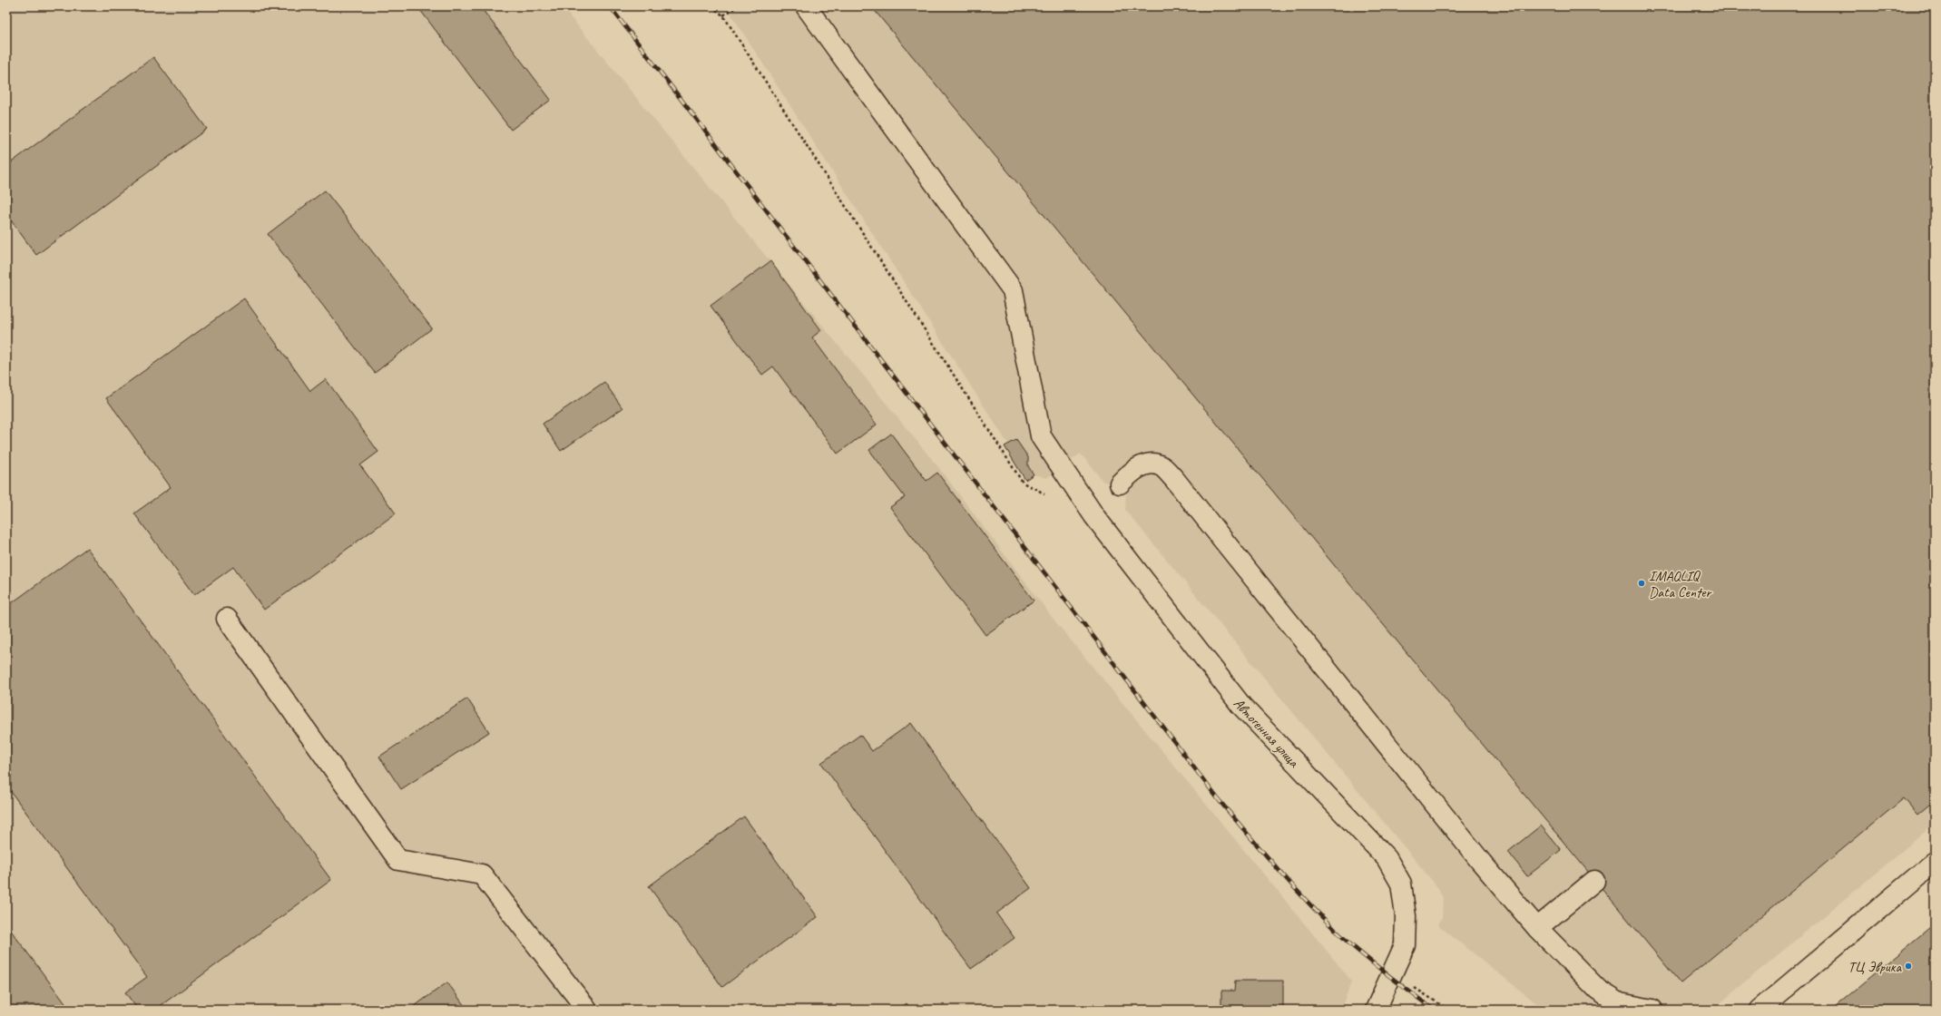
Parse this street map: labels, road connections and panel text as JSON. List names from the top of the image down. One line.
{"streets":{"street":["Автогенная улица"]},"places":["IMAQLIQ Data Center","ТЦ Эврика"]}
